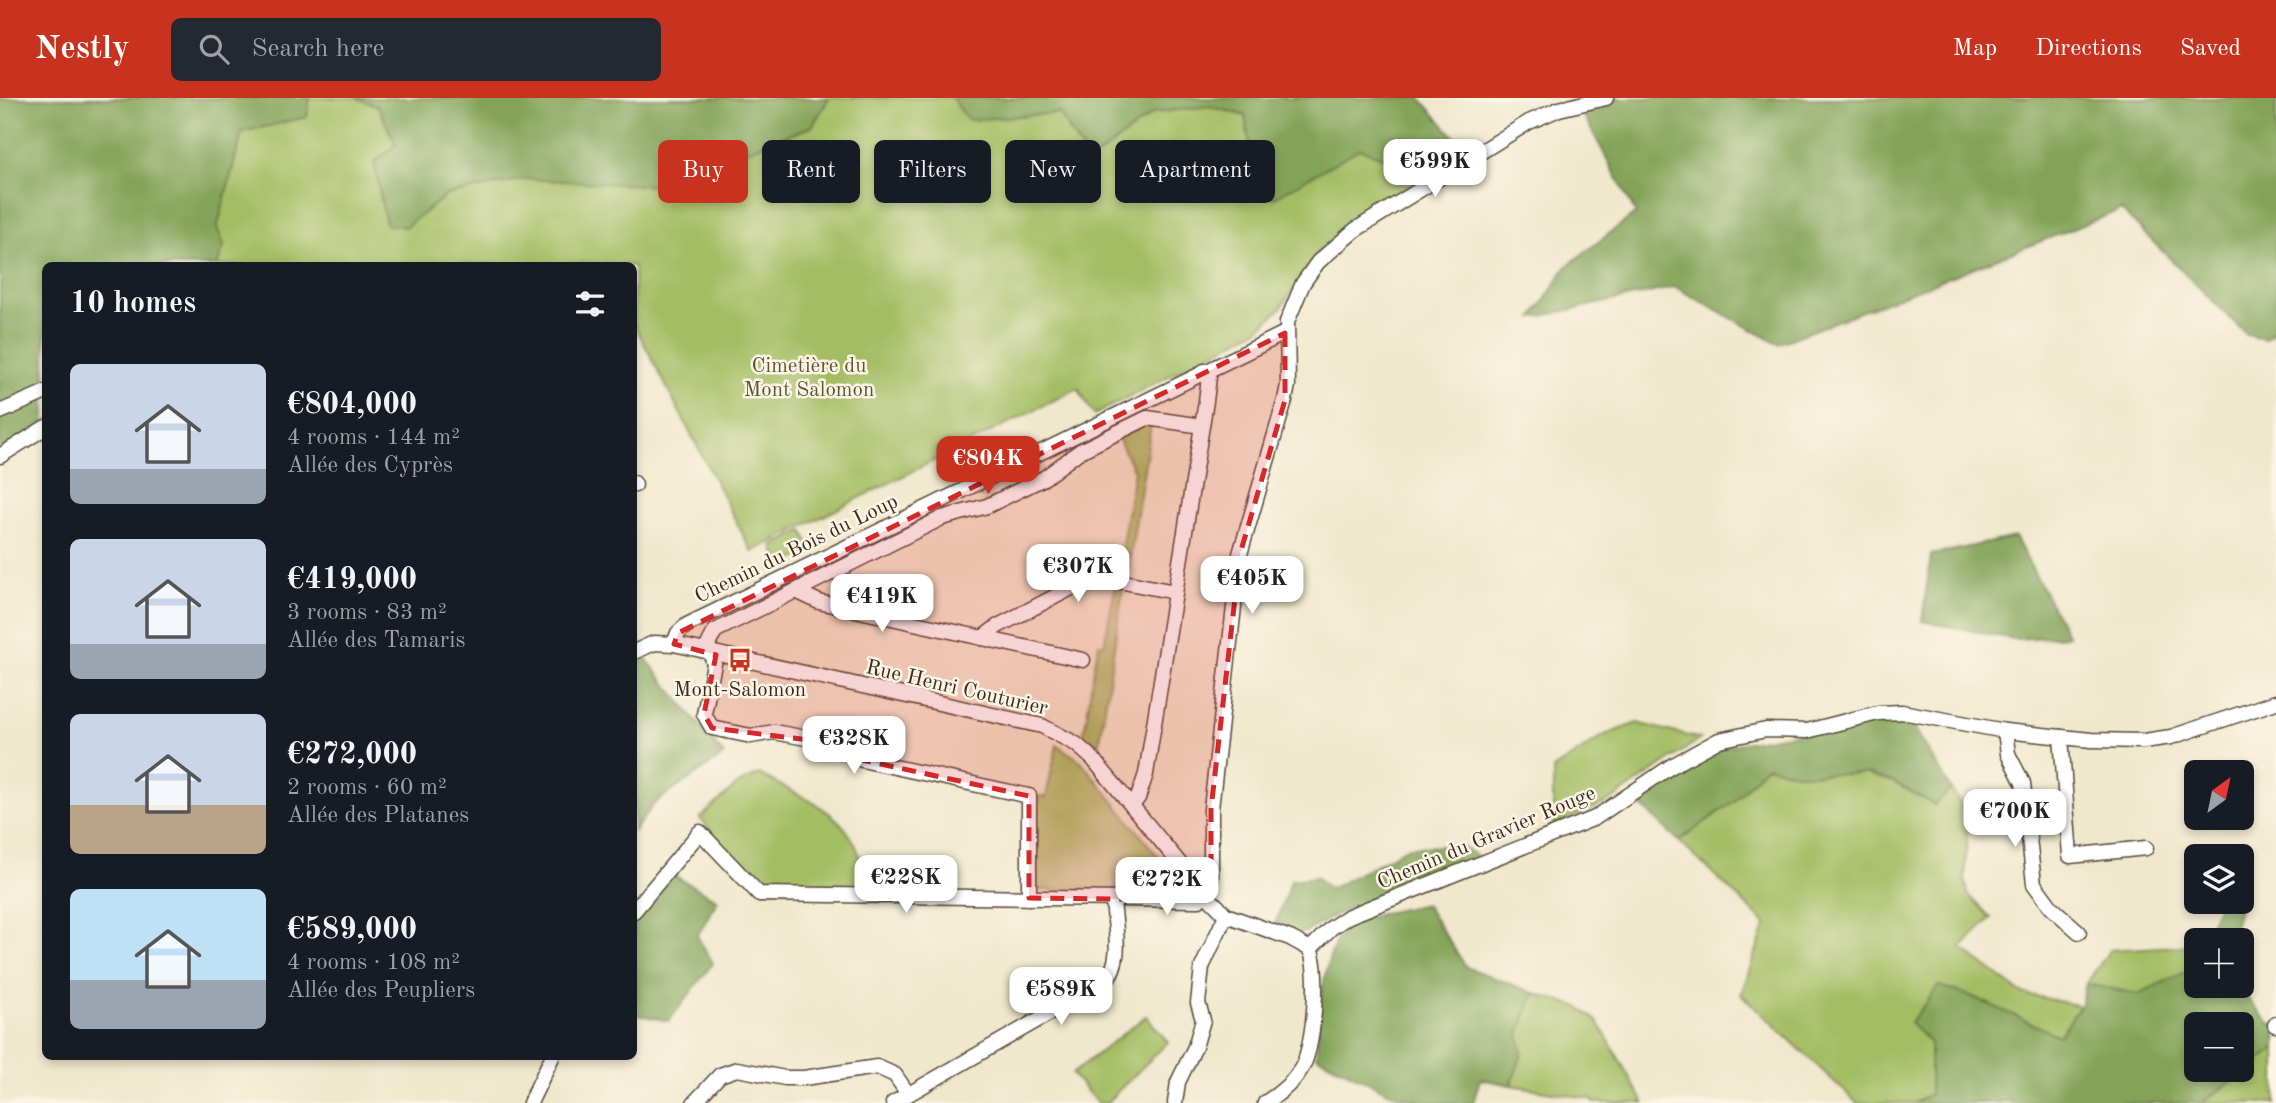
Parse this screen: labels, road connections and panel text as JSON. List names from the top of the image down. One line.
{"streets":{"street":["Chemin du Bois du Loup","Rue Henri Couturier","Chemin du Gravier Rouge"]},"crossings":[["Chemin du Bois du Loup","Rue Henri Couturier"]],"parks":["Cimetière du Mont Salomon"],"places":{"bus stop":["Mont-Salomon"]},"north":"top right","page":{"header":"Nestly","search":"Search here","nav":["Map","Directions","Saved"],"price":["€599K","€804K","€307K","€405K","€419K","€328K","€700K","€228K","€272K","€589K"],"chip":["Buy","Rent","Filters","New","Apartment"],"heading":"10 homes","list":[{"name":"€804,000","note":"4 rooms · 144 m² · Allée des Cyprès"},{"name":"€419,000","note":"3 rooms · 83 m² · Allée des Tamaris"},{"name":"€272,000","note":"2 rooms · 60 m² · Allée des Platanes"},{"name":"€589,000","note":"4 rooms · 108 m² · Allée des Peupliers"}],"map_buttons":["+","−"]}}
